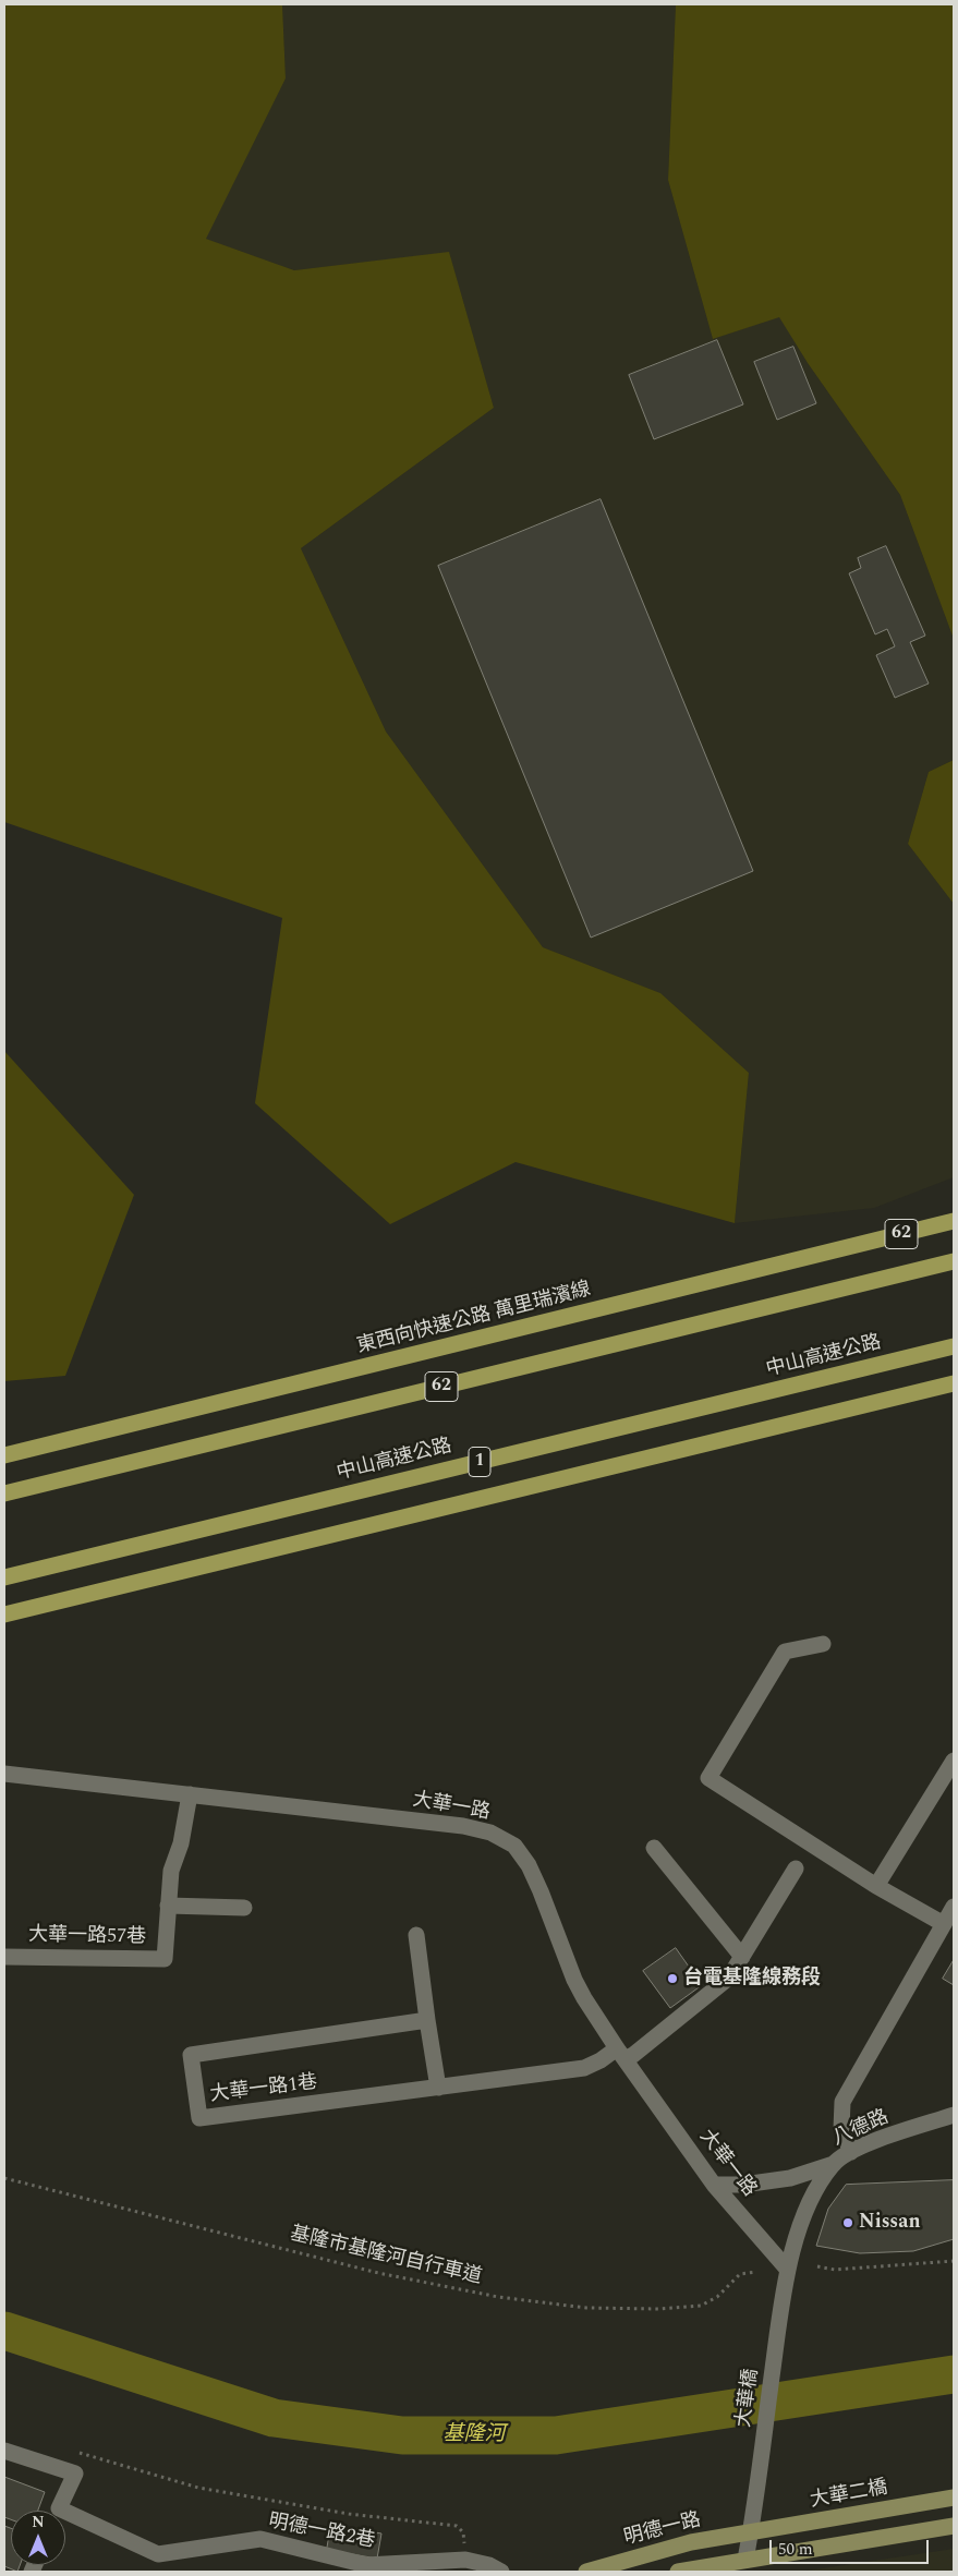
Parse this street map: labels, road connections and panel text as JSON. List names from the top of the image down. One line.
{"streets":{"highway":["62","東西向快速公路 萬里瑞濱線","中山高速公路","1"],"main road":["大華二橋","明德一路"],"street":["大華一路","大華一路57巷","大華一路1巷","八德路","大華橋","明德一路2巷"],"path":["基隆市基隆河自行車道"]},"crossings":[["大華一路","大華一路57巷"],["大華一路","大華一路1巷"],["大華一路","八德路"],["大華一路","大華橋"],["八德路","大華橋"],["大華橋","大華二橋"],["大華橋","明德一路"],["大華二橋","明德一路"]],"water":["基隆河"],"places":["台電基隆線務段","Nissan"],"scale_bar":"50 m","north":"top"}
